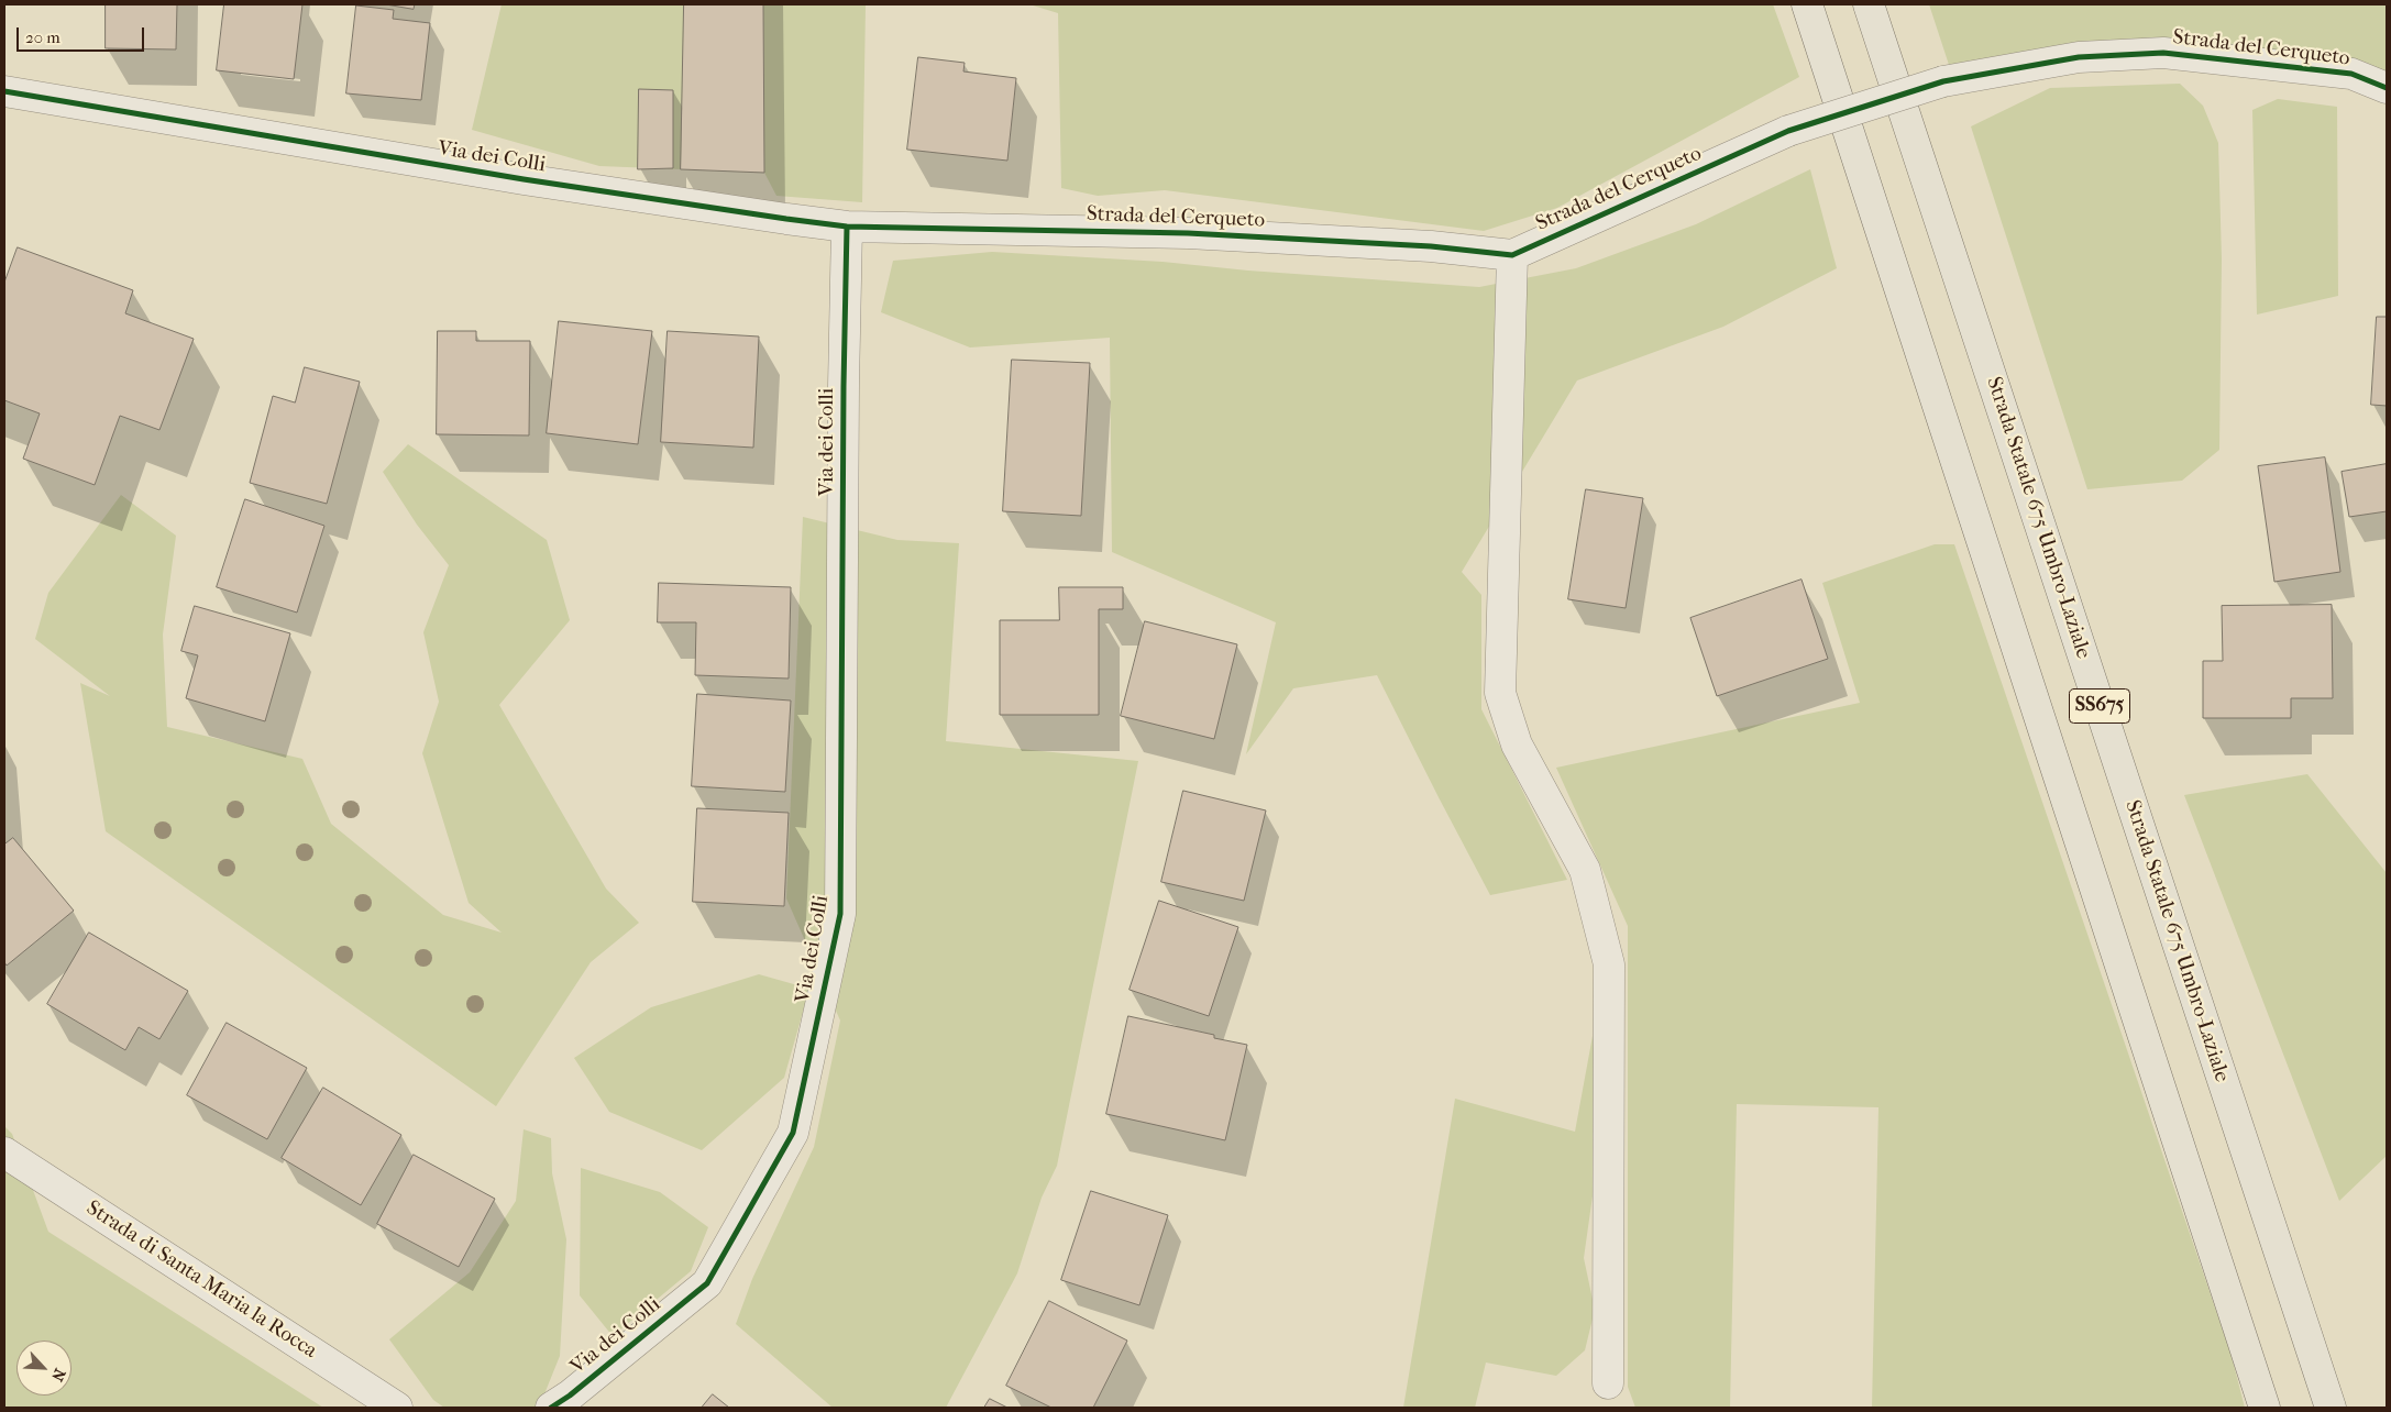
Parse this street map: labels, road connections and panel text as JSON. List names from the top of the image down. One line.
{"streets":{"highway":["Strada Statale 675 Umbro-Laziale","SS675"],"street":["Strada del Cerqueto","Via dei Colli","Strada di Santa Maria la Rocca"]},"crossings":[["Strada del Cerqueto","Via dei Colli"]],"scale_bar":"20 m","north":"bottom right"}
